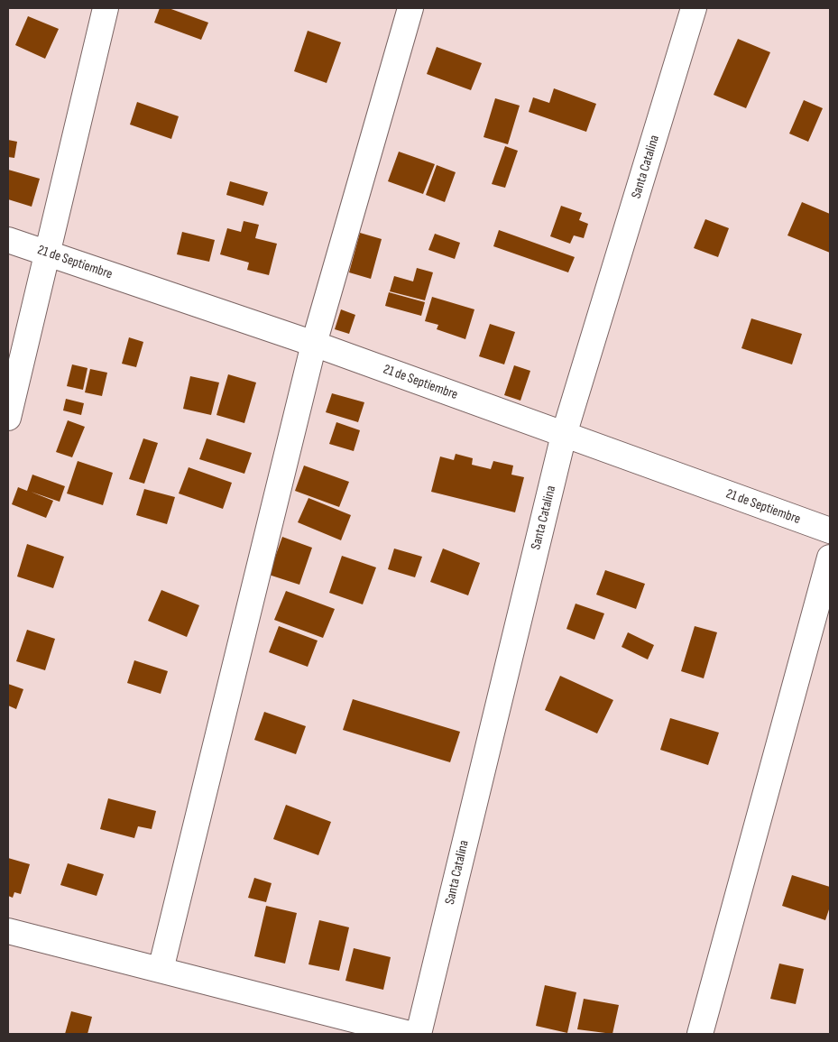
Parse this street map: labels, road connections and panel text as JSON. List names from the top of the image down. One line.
{"streets":{"street":["Santa Catalina","21 de Septiembre"]},"crossings":[["Santa Catalina","21 de Septiembre"]]}
